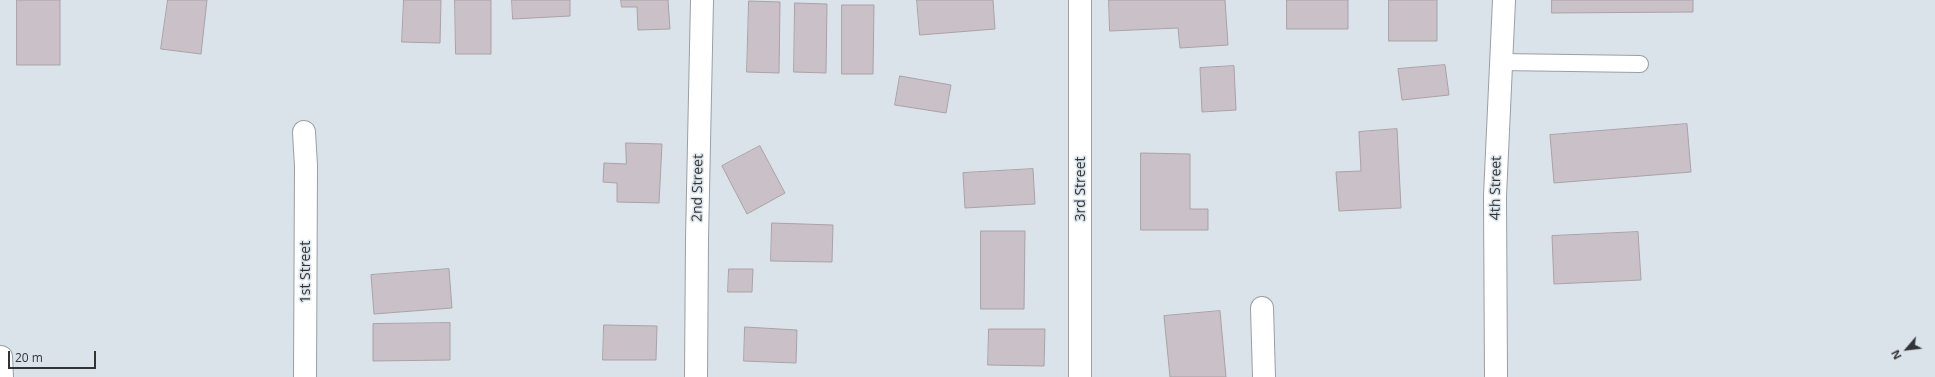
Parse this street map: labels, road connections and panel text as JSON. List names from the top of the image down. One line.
{"streets":{"street":["2nd Street","4th Street","3rd Street","1st Street"]},"scale_bar":"20 m","north":"bottom left"}
